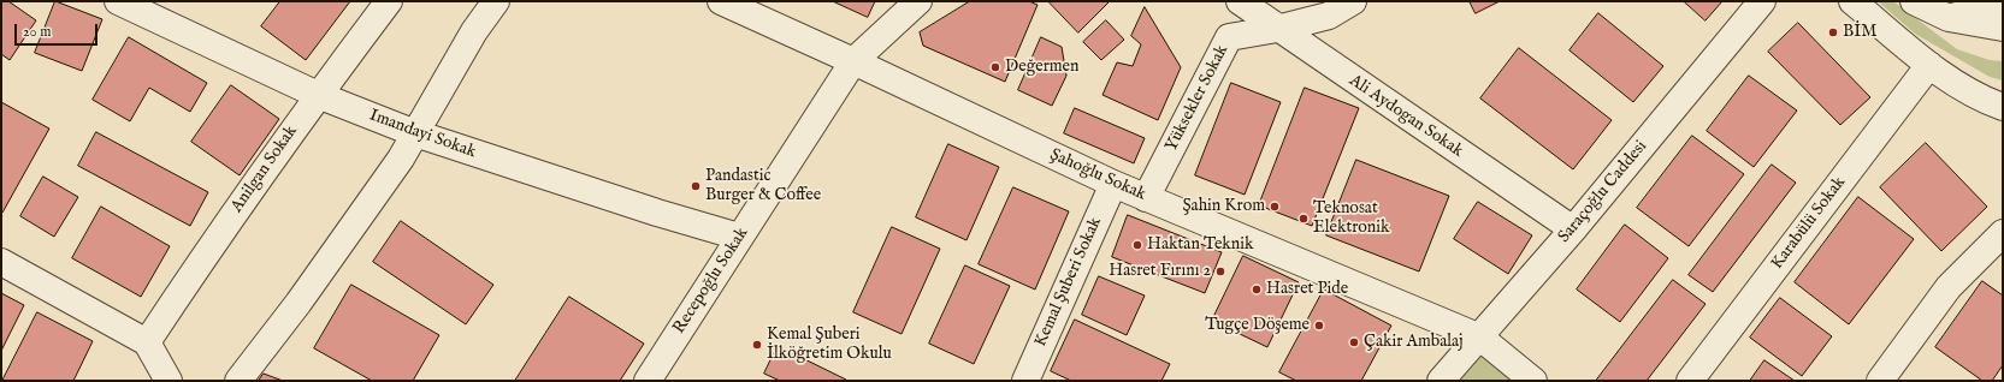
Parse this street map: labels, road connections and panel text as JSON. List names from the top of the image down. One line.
{"streets":{"street":["Yüksekler Sokak","Ali Aydogan Sokak","Imandayi Sokak","Anilgan Sokak","Şahoğlu Sokak","Saraçoğlu Caddesi","Karabülü Sokak","Recepoğlu Sokak","Kemal Şuberi Sokak"]},"crossings":[["Yüksekler Sokak","Ali Aydogan Sokak"],["Yüksekler Sokak","Şahoğlu Sokak"],["Ali Aydogan Sokak","Saraçoğlu Caddesi"],["Imandayi Sokak","Anilgan Sokak"],["Imandayi Sokak","Recepoğlu Sokak"],["Şahoğlu Sokak","Saraçoğlu Caddesi"],["Şahoğlu Sokak","Recepoğlu Sokak"],["Şahoğlu Sokak","Kemal Şuberi Sokak"]],"places":["BİM","Değermen","Pandastic Burger & Coffee","Şahin Krom","Teknosat Elektronik","Haktan Teknik","Hasret Fırını 2","Hasret Pide","Tugçe Döşeme","Çakir Ambalaj","Kemal Şuberi İlköğretim Okulu"],"scale_bar":"20 m"}
